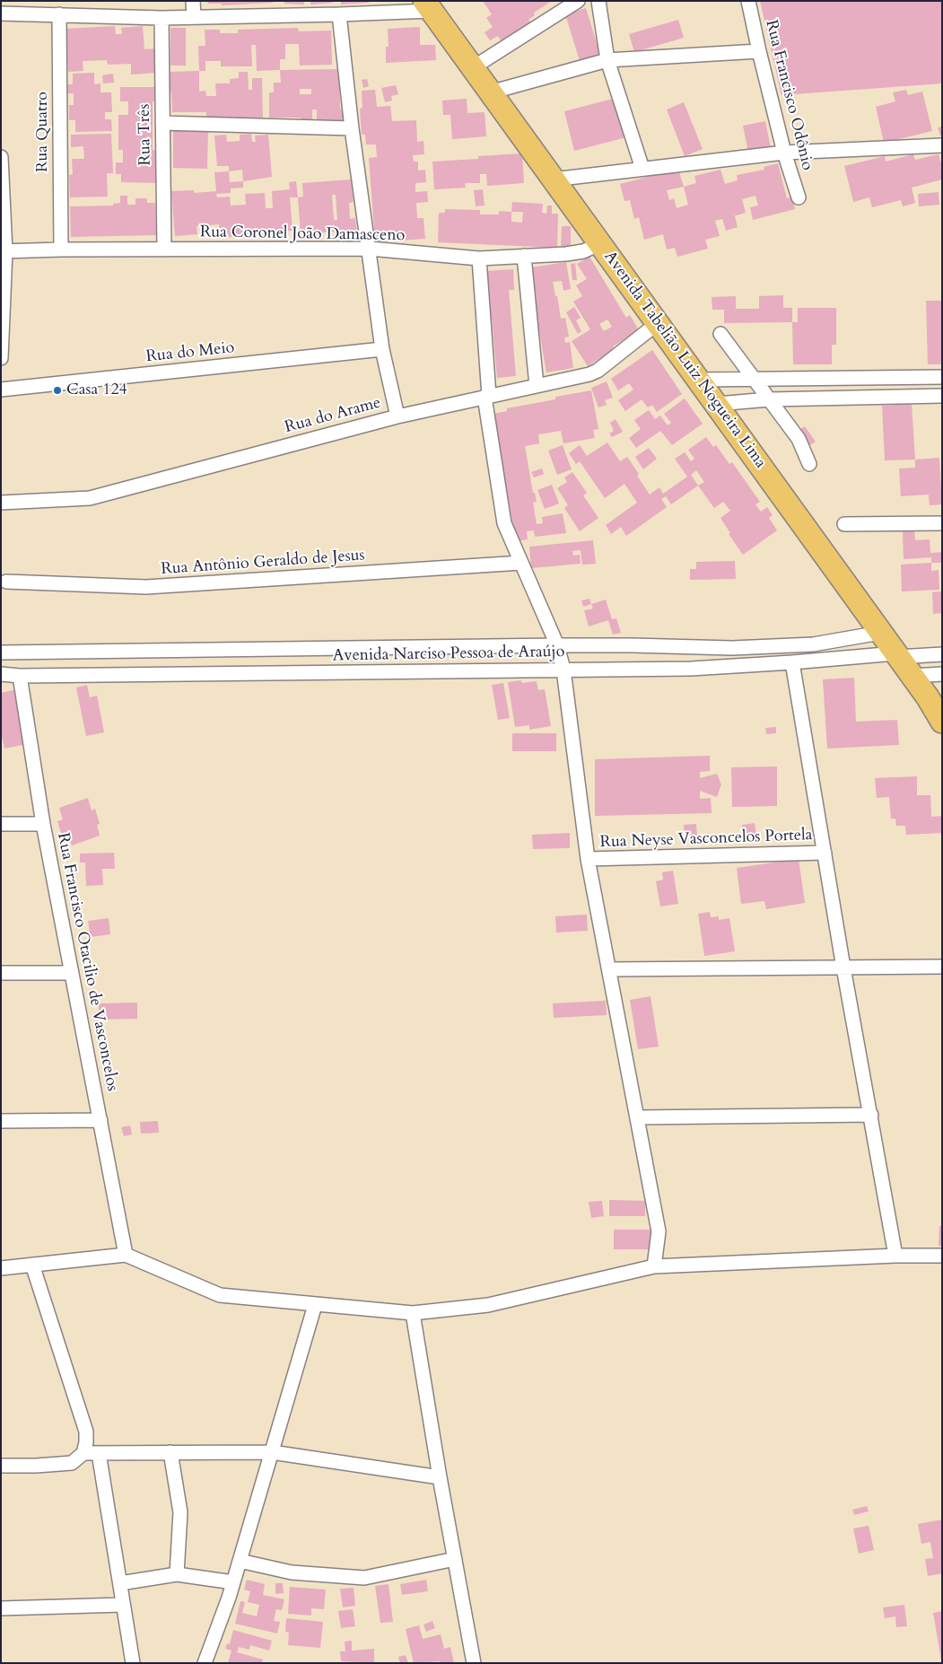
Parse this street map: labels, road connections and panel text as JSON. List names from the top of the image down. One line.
{"streets":{"highway":["Avenida Tabelião Luiz Nogueira Lima"],"street":["Rua Francisco Odônio","Rua Quatro","Rua Três","Rua Coronel João Damasceno","Rua do Meio","Rua do Arame","Rua Antônio Geraldo de Jesus","Avenida Narciso Pessoa de Araújo","Rua Neyse Vasconcelos Portela","Rua Francisco Otacilio de Vasconcelos"]},"crossings":[["Rua Quatro","Rua Coronel João Damasceno"],["Rua Três","Rua Coronel João Damasceno"],["Rua Coronel João Damasceno","Avenida Tabelião Luiz Nogueira Lima"],["Avenida Tabelião Luiz Nogueira Lima","Rua do Arame"],["Avenida Tabelião Luiz Nogueira Lima","Avenida Narciso Pessoa de Araújo"],["Avenida Narciso Pessoa de Araújo","Rua Francisco Otacilio de Vasconcelos"]],"places":["Casa 124"]}
